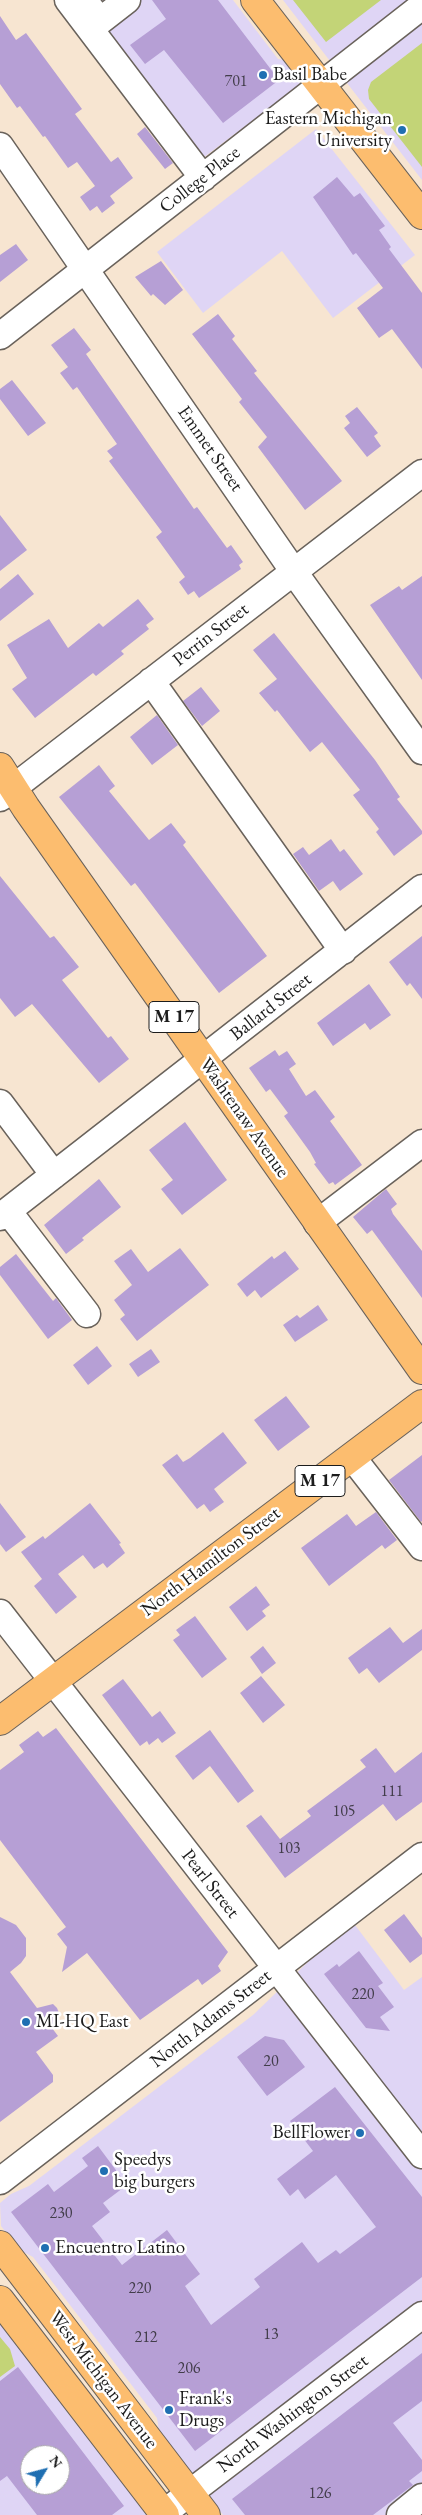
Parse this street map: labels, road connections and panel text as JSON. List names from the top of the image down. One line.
{"streets":{"main road":["M 17","Washtenaw Avenue","North Hamilton Street","West Michigan Avenue"],"street":["College Place","Emmet Street","Perrin Street","Ballard Street","Pearl Street","North Adams Street","North Washington Street"]},"crossings":[["College Place","Emmet Street"],["Emmet Street","Perrin Street"],["Perrin Street","Washtenaw Avenue"],["Ballard Street","Washtenaw Avenue"],["North Hamilton Street","Pearl Street"],["Pearl Street","North Adams Street"],["West Michigan Avenue","North Washington Street"]],"places":["Basil Babe","Eastern Michigan University","MI-HQ East","BellFlower","Speedys big burgers","Encuentro Latino","Frank's Drugs"],"house_numbers":["701","111","105","103","220","20","230","220","13","212","206","126"],"north":"top right"}
